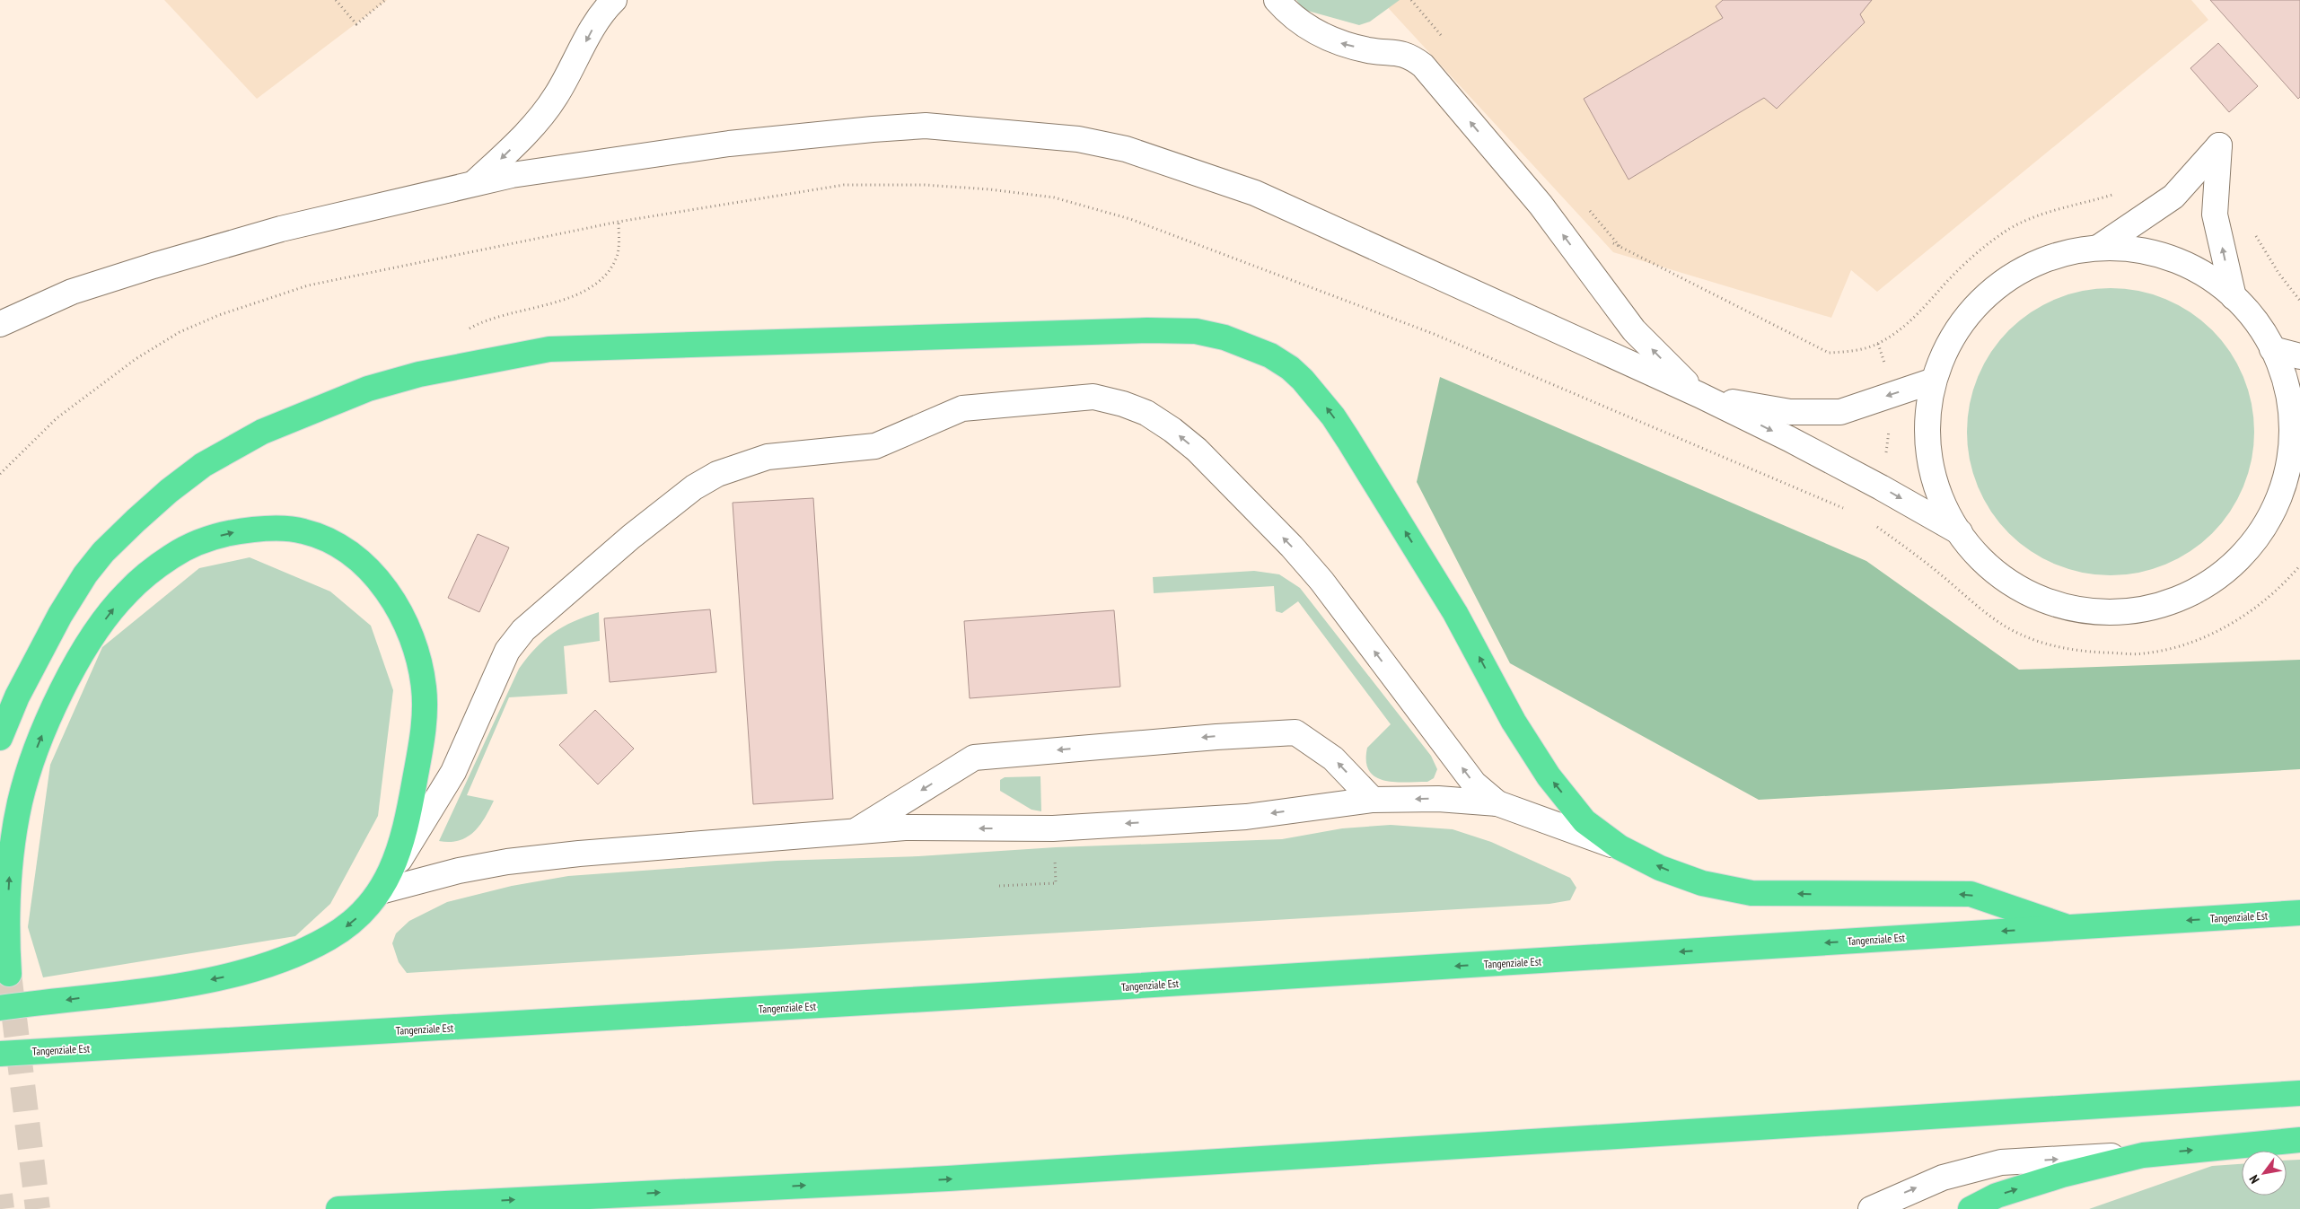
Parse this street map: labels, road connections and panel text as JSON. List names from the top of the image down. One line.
{"streets":{"highway":["Tangenziale Est"]},"north":"bottom left"}
